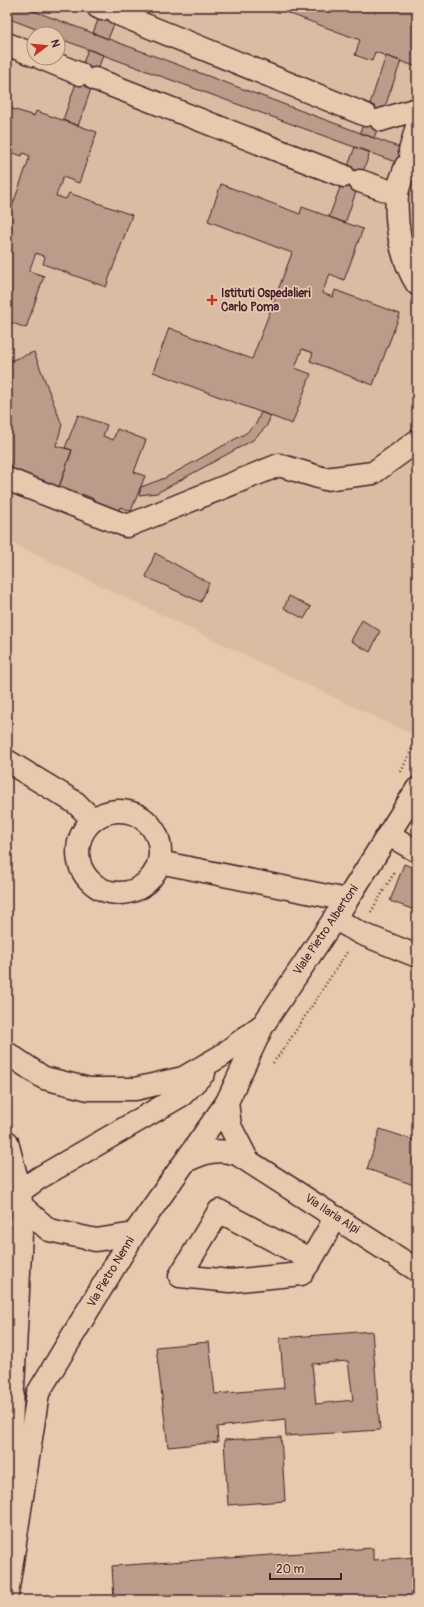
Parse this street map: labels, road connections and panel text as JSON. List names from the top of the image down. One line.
{"streets":{"street":["Viale Pietro Albertoni","Via Ilaria Alpi","Via Pietro Nenni"]},"crossings":[["Viale Pietro Albertoni","Via Pietro Nenni"],["Via Ilaria Alpi","Via Pietro Nenni"]],"places":{"health":["Istituti Ospedalieri Carlo Poma"]},"scale_bar":"20 m","north":"right"}
